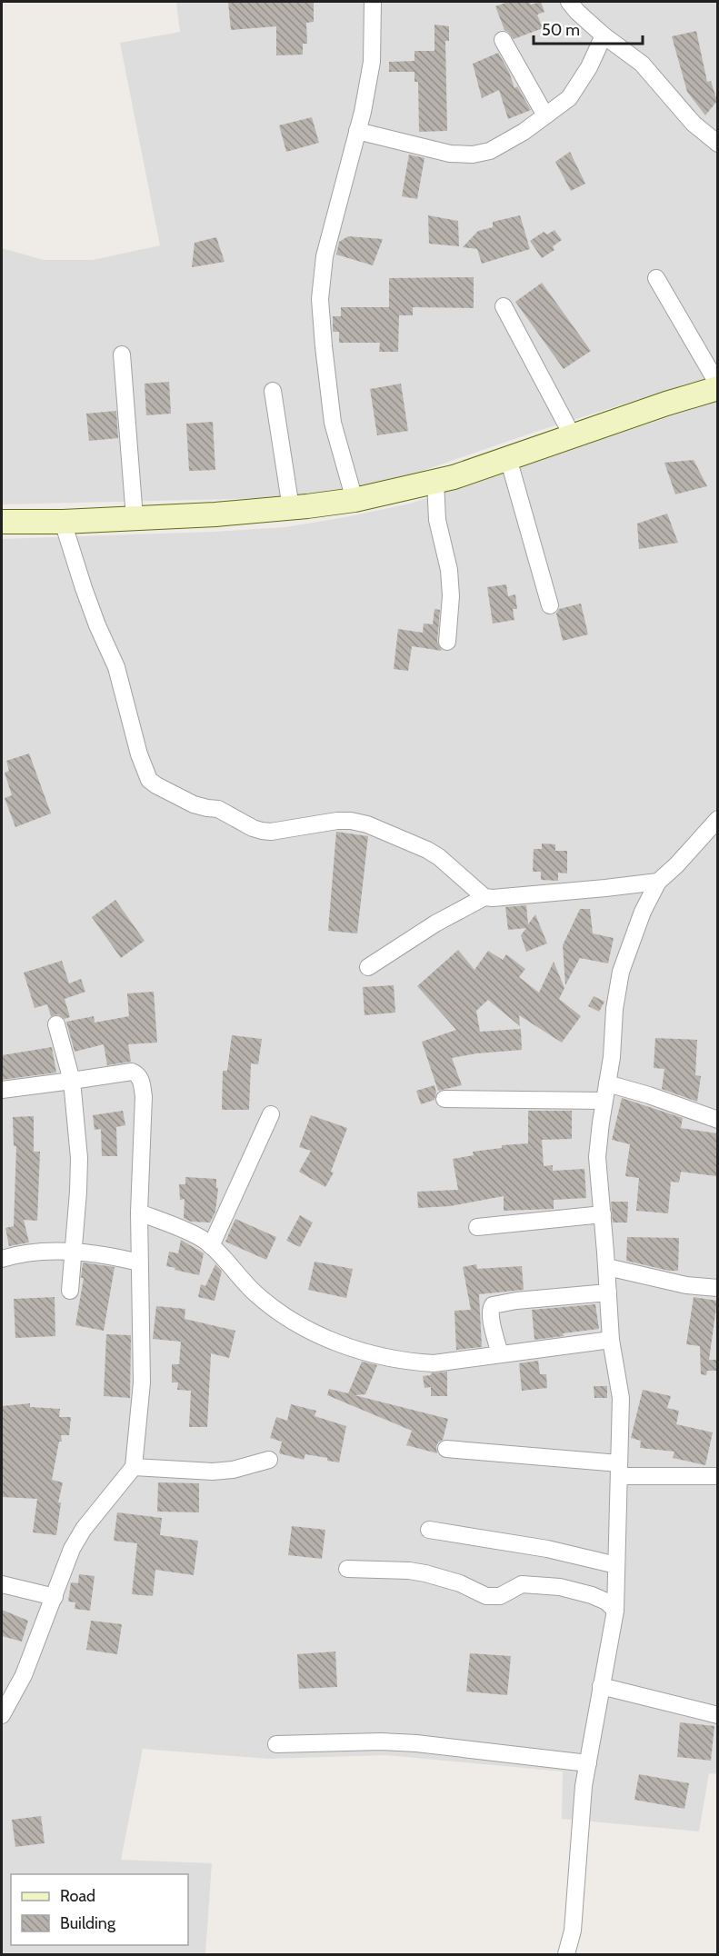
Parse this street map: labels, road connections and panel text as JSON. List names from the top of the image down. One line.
{"legend":["Road","Building"],"scale_bar":"50 m"}
